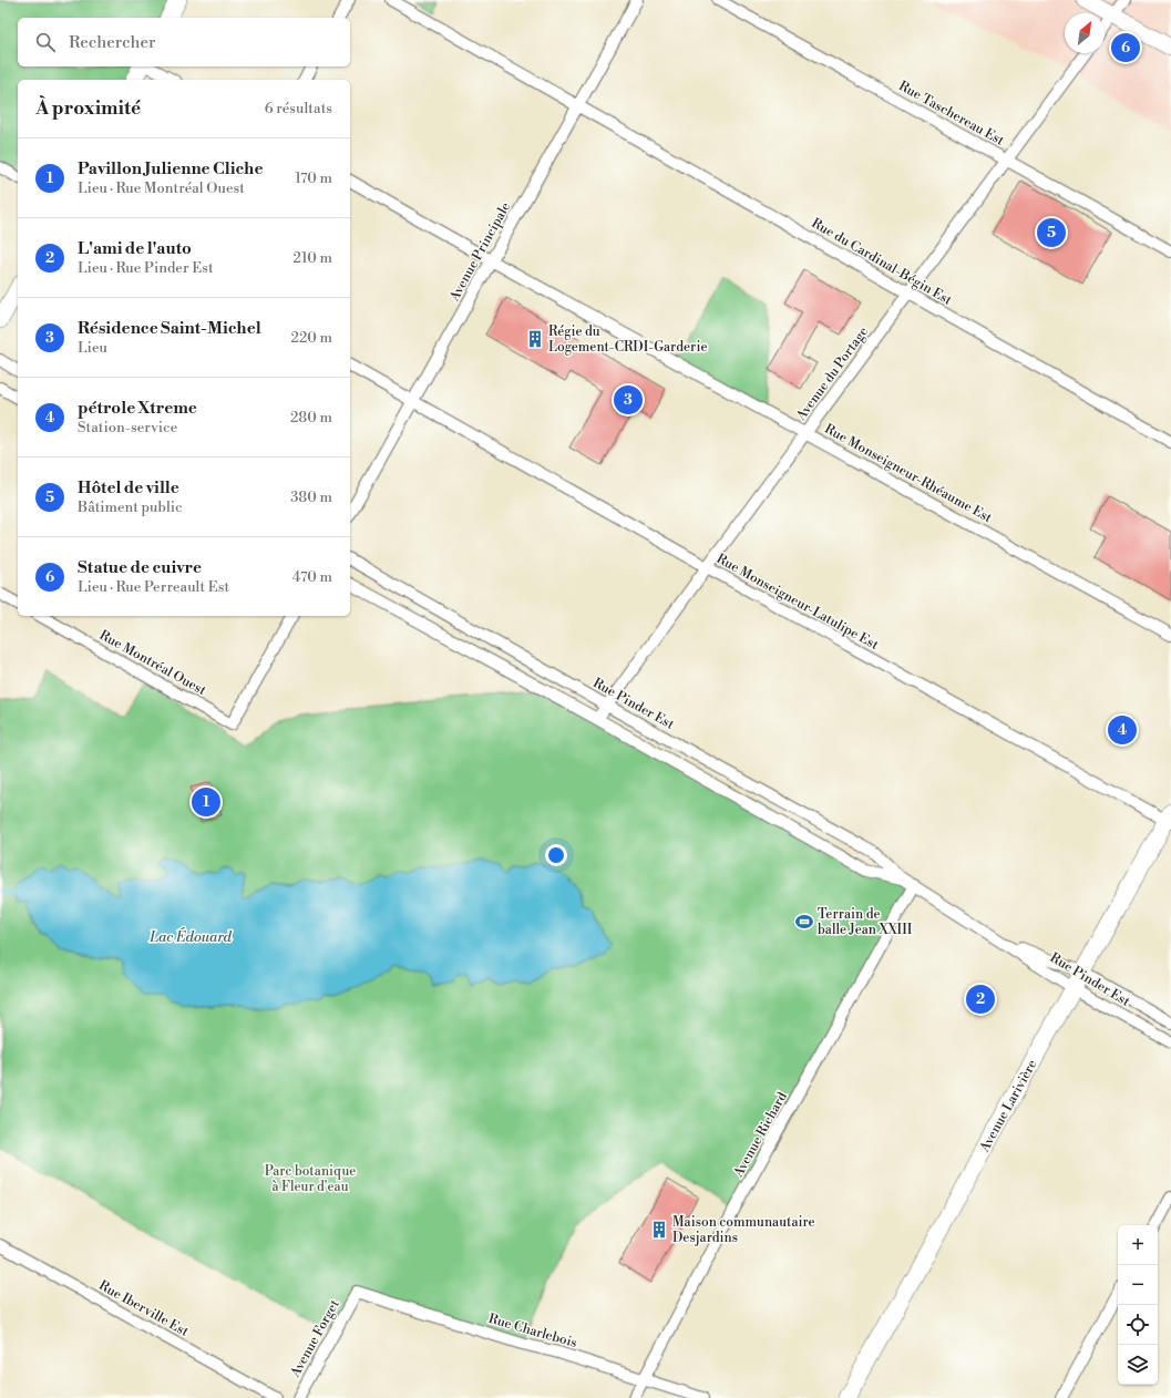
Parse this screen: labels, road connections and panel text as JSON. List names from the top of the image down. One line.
{"streets":{"main road":["Avenue Larivière"],"street":["Rue Taschereau Est","Avenue Principale","Rue du Cardinal-Bégin Est","Avenue du Portage","Rue Monseigneur-Rhéaume Est","Rue Monseigneur-Latulipe Est","Rue Montréal Ouest","Rue Pinder Est","Avenue Richard","Rue Iberville Est","Rue Charlebois","Avenue Forget"]},"crossings":[["Rue Taschereau Est","Avenue du Portage"],["Avenue Principale","Rue du Cardinal-Bégin Est"],["Avenue Principale","Rue Monseigneur-Rhéaume Est"],["Avenue Principale","Rue Monseigneur-Latulipe Est"],["Rue du Cardinal-Bégin Est","Avenue du Portage"],["Avenue du Portage","Rue Monseigneur-Rhéaume Est"],["Avenue du Portage","Rue Monseigneur-Latulipe Est"],["Avenue du Portage","Rue Pinder Est"],["Rue Monseigneur-Latulipe Est","Avenue Larivière"],["Rue Pinder Est","Avenue Larivière"],["Rue Pinder Est","Avenue Richard"],["Avenue Richard","Rue Charlebois"],["Rue Charlebois","Avenue Forget"]],"water":["Lac Édouard"],"parks":["Parc botanique à Fleur d'eau"],"places":{"building":["Régie du Logement-CRDI-Garderie","Maison communautaire Desjardins"],"sports":["Terrain de balle Jean XXIII"]},"north":"top right","page":{"search":"Rechercher","pins":["6","5","3","4","1","2"],"heading":["À proximité","6 résultats"],"list":[{"mark":"1","name":"Pavillon Julienne Cliche","note":"Lieu · Rue Montréal Ouest","value":"170 m"},{"mark":"2","name":"L'ami de l'auto","note":"Lieu · Rue Pinder Est","value":"210 m"},{"mark":"3","name":"Résidence Saint-Michel","note":"Lieu","value":"220 m"},{"mark":"4","name":"pétrole Xtreme","note":"Station-service","value":"280 m"},{"mark":"5","name":"Hôtel de ville","note":"Bâtiment public","value":"380 m"},{"mark":"6","name":"Statue de cuivre","note":"Lieu · Rue Perreault Est","value":"470 m"}],"map_buttons":["+","−"]}}
